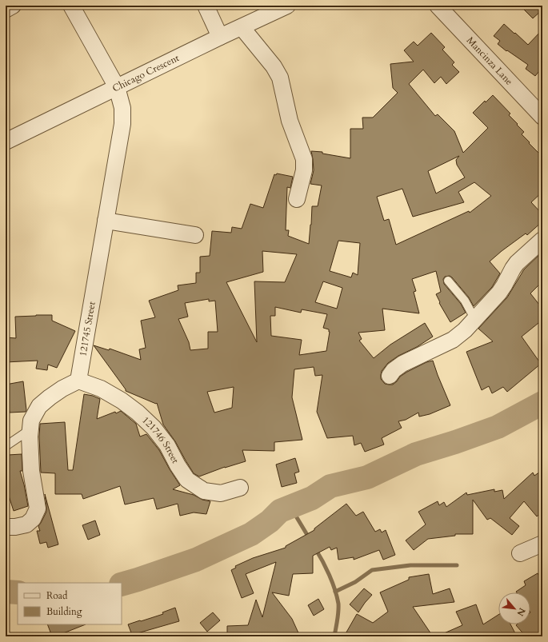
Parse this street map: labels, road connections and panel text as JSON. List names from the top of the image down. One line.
{"streets":{"street":["Mancinza Lane","Chicago Crescent","121745 Street","121746 Street"]},"crossings":[["Chicago Crescent","121745 Street"],["121745 Street","121746 Street"]],"legend":["Road","Building"],"north":"bottom right"}
